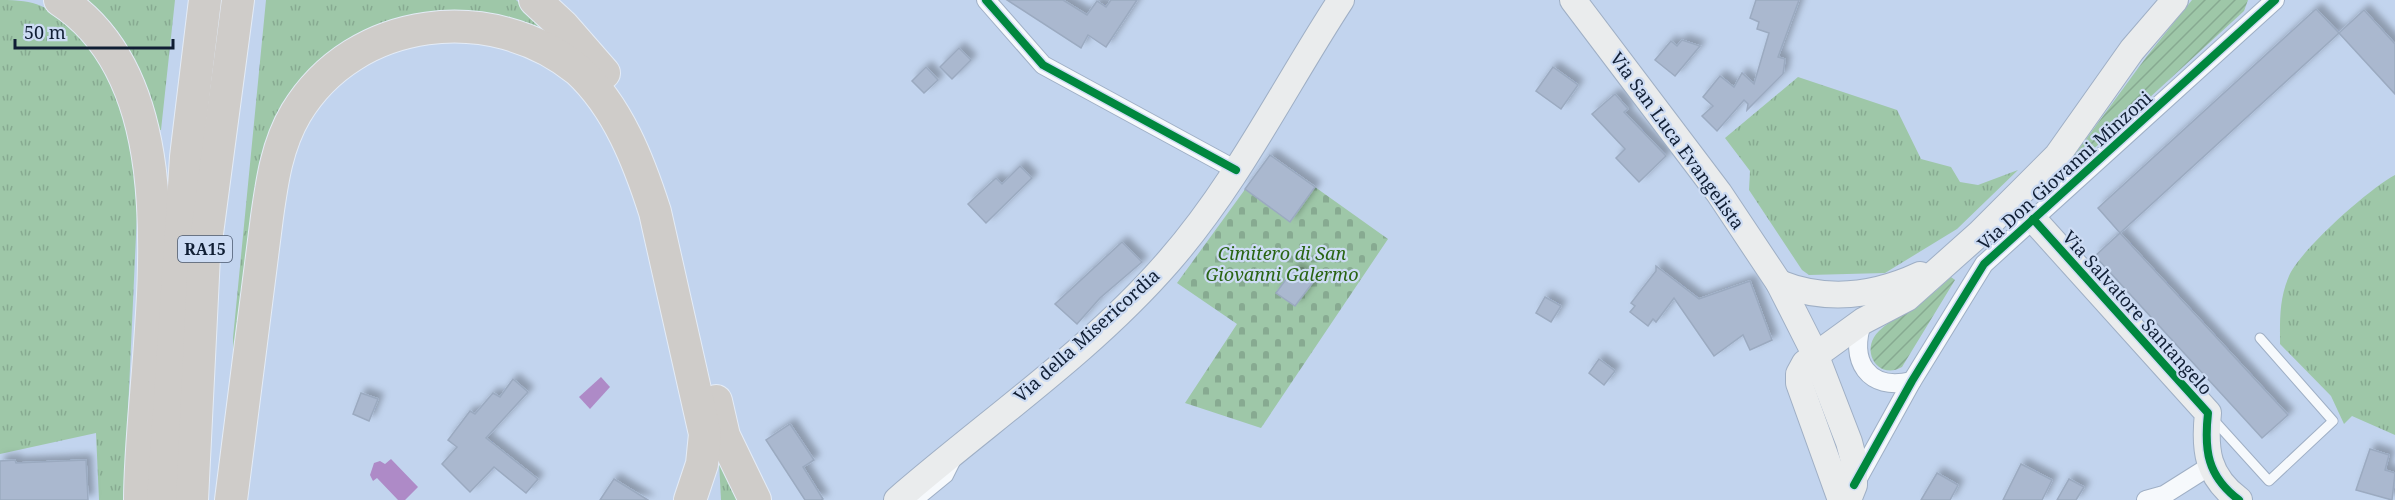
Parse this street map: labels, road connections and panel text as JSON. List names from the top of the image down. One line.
{"streets":{"highway":["RA15"],"main road":["Via San Luca Evangelista","Via Don Giovanni Minzoni","Via Salvatore Santangelo","Via della Misericordia"]},"crossings":[["Via San Luca Evangelista","Via Don Giovanni Minzoni"],["Via Don Giovanni Minzoni","Via Salvatore Santangelo"]],"parks":["Cimitero di San Giovanni Galermo"],"scale_bar":"50 m"}
